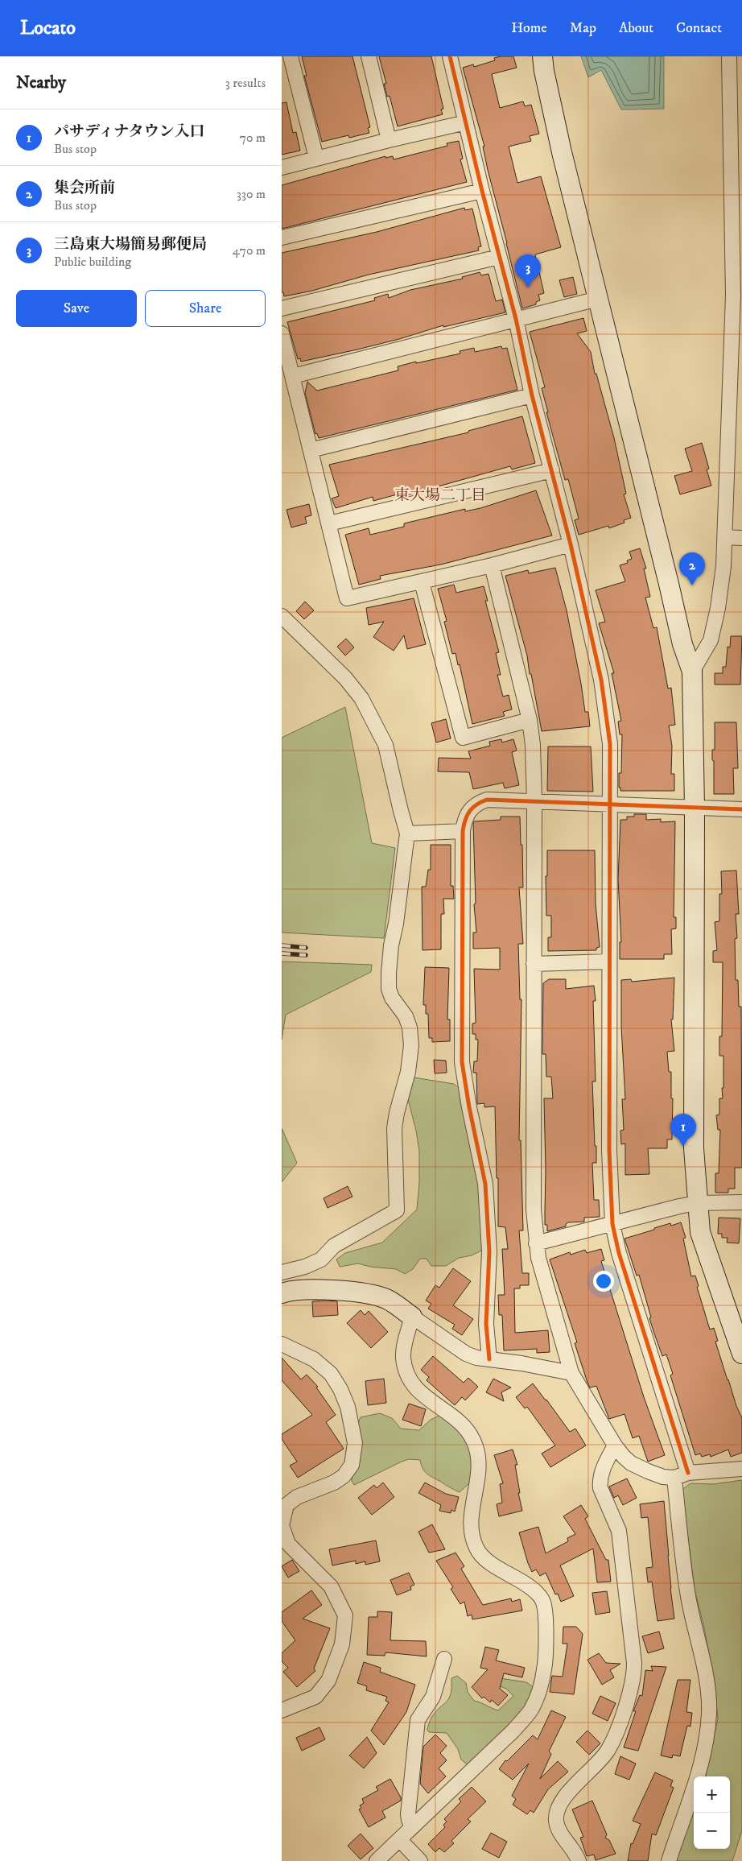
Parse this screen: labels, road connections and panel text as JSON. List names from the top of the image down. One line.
{"districts":["東大場二丁目"],"page":{"header":"Locato","nav":["Home","Map","About","Contact"],"heading":["Nearby","3 results"],"list":[{"mark":"1","name":"パサディナタウン入口","note":"Bus stop","value":"70 m"},{"mark":"2","name":"集会所前","note":"Bus stop","value":"330 m"},{"mark":"3","name":"三島東大場簡易郵便局","note":"Public building","value":"470 m"}],"pins":["3","2","1"],"buttons":["Save","Share"],"map_buttons":["+","−"]}}
